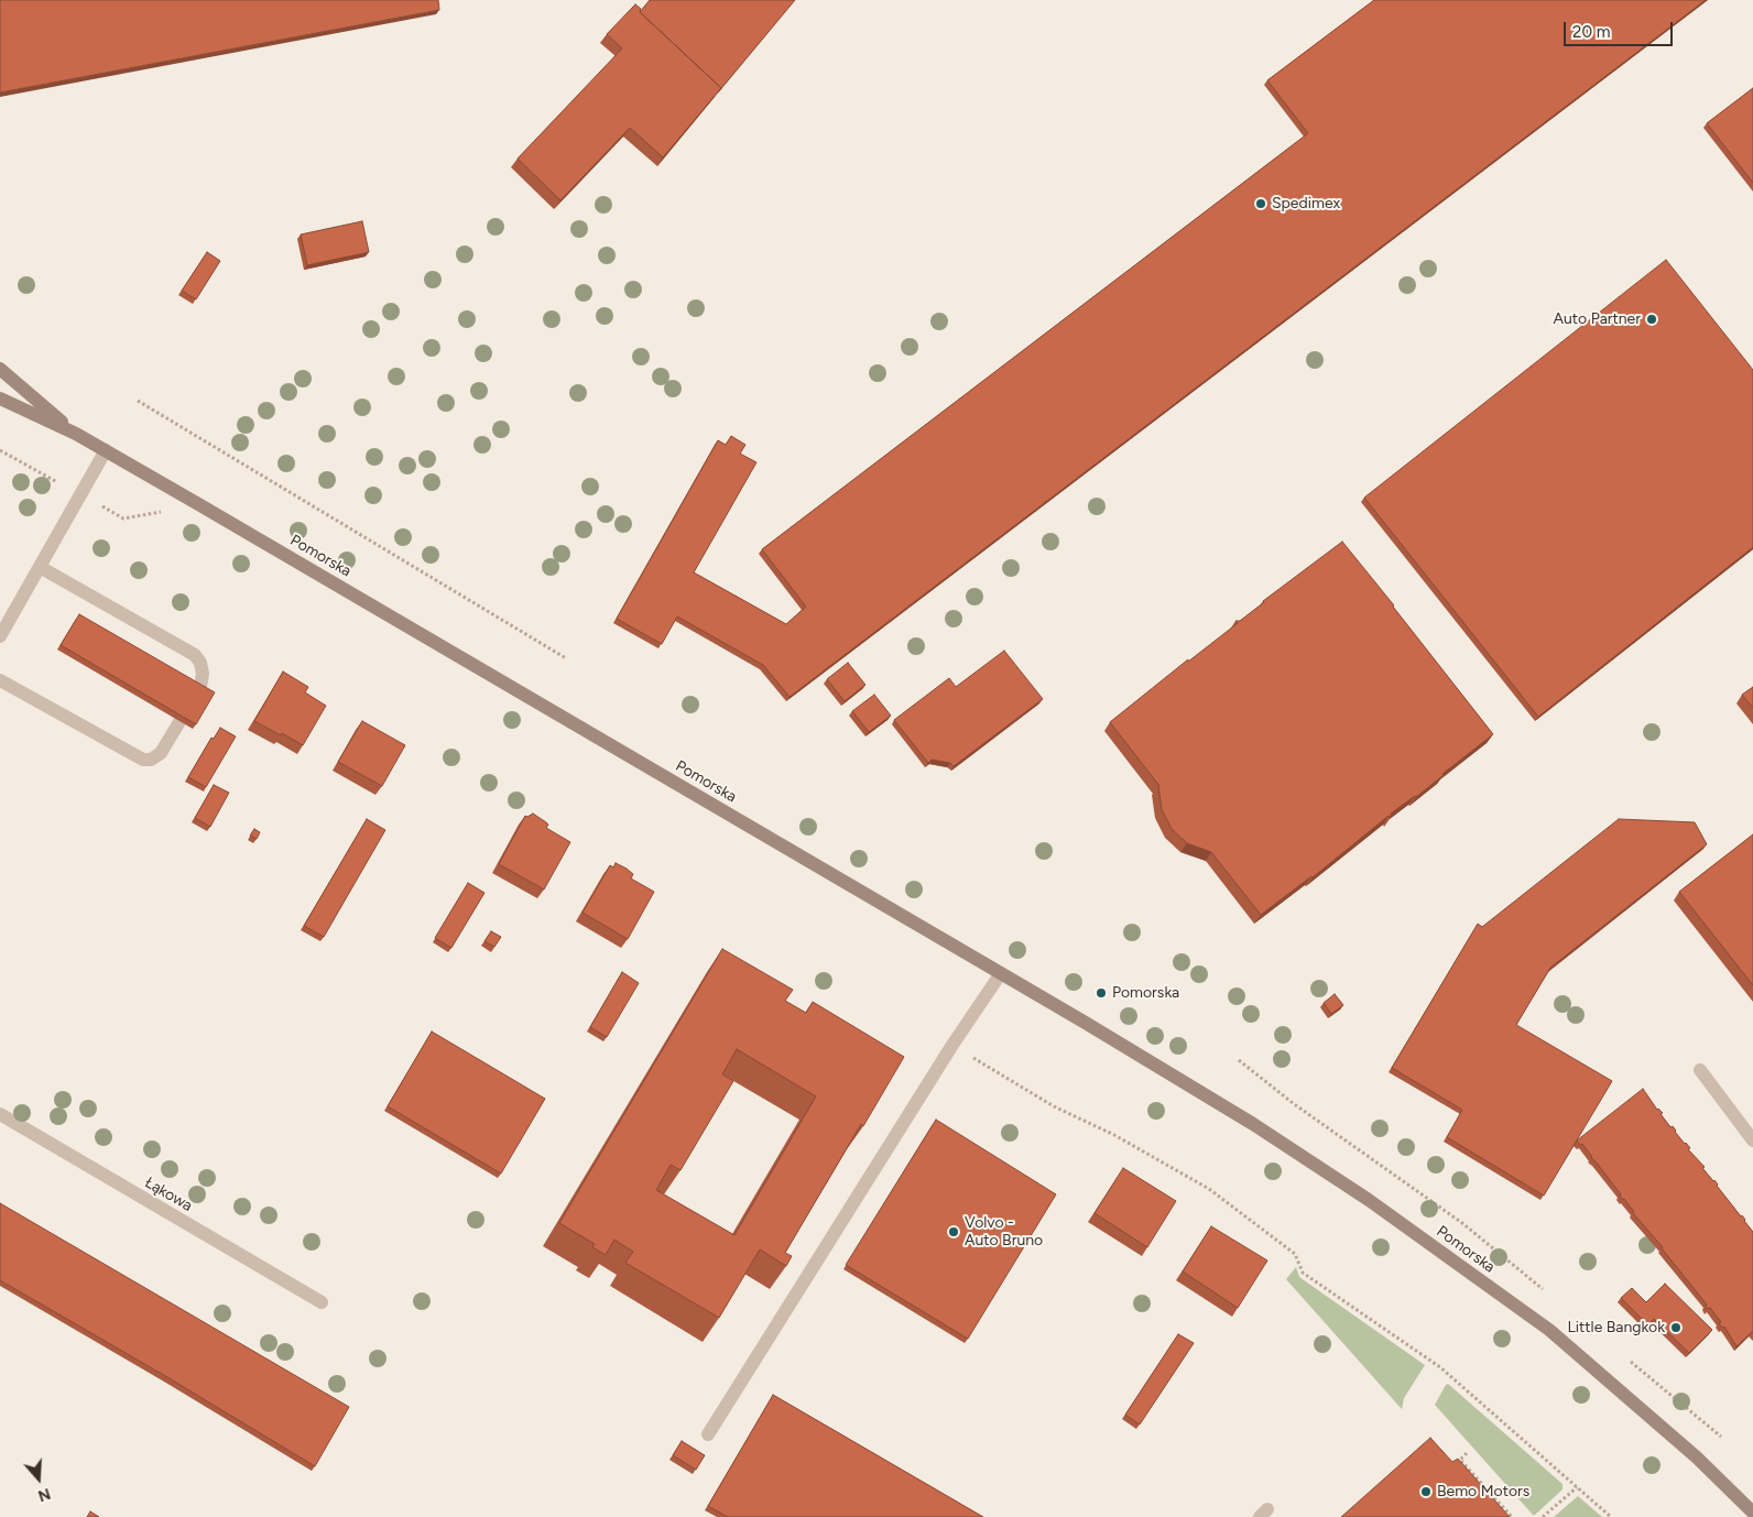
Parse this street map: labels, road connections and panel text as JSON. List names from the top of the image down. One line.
{"streets":{"street":["Pomorska"],"lane":["Łąkowa"]},"places":["Spedimex","Auto Partner","Pomorska","Volvo - Auto Bruno","Little Bangkok","Bemo Motors"],"scale_bar":"20 m","north":"bottom"}
